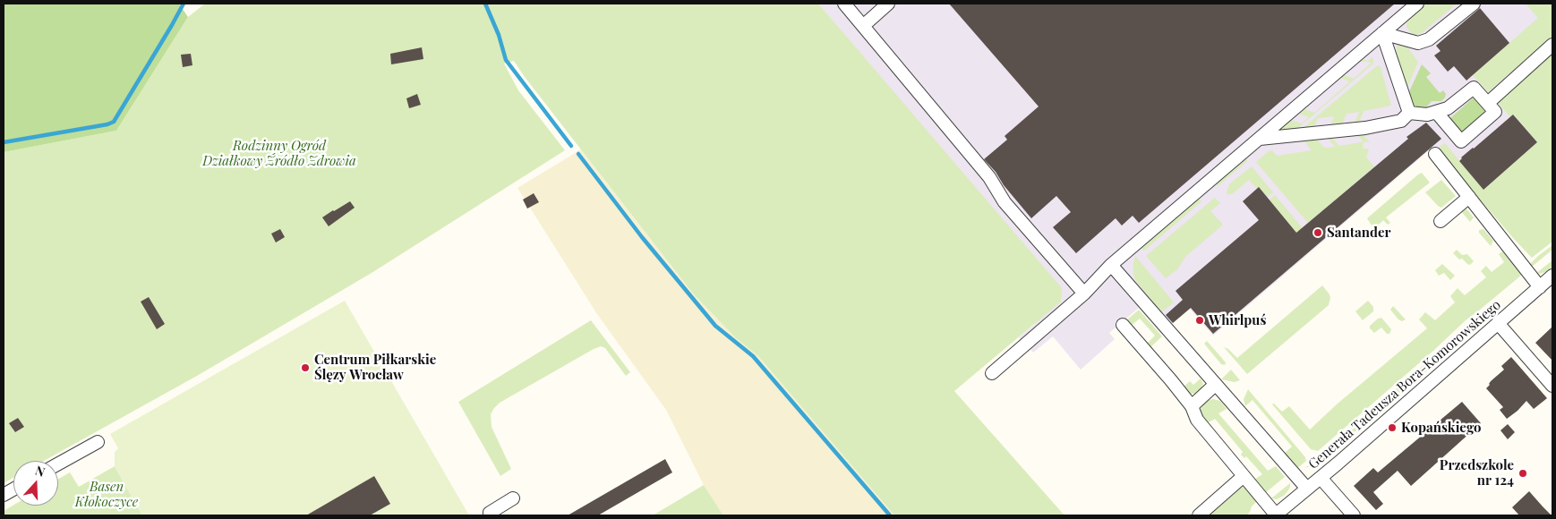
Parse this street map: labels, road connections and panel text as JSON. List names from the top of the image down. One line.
{"streets":{"street":["Generała Tadeusza Bora-Komorowskiego"]},"parks":["Rodzinny Ogród Działkowy Źródło Zdrowia","Basen Kłokoczyce"],"places":["Santander","Whirlpuś","Centrum Piłkarskie Ślęzy Wrocław","Kopańskiego","Przedszkole nr 124"],"north":"top"}
